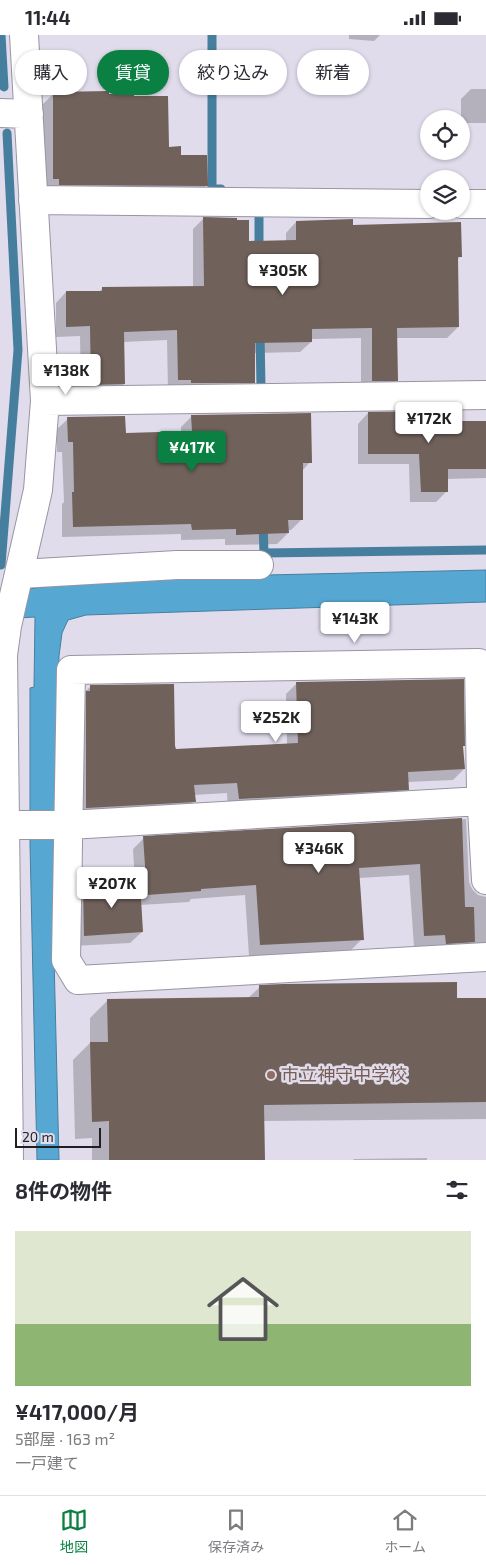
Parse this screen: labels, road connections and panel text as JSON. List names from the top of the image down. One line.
{"places":["市立神守中学校"],"scale_bar":"20 m","page":{"status":"11:44","chip":["購入","賃貸","絞り込み","新着"],"price":["¥305K","¥138K","¥172K","¥417K","¥143K","¥252K","¥346K","¥207K"],"scale":"20 m","heading":"8件の物件","list":[{"name":"¥417,000/月","note":"5部屋 · 163 m² · 一戸建て"}],"tabs":["地図","保存済み","ホーム"]}}
